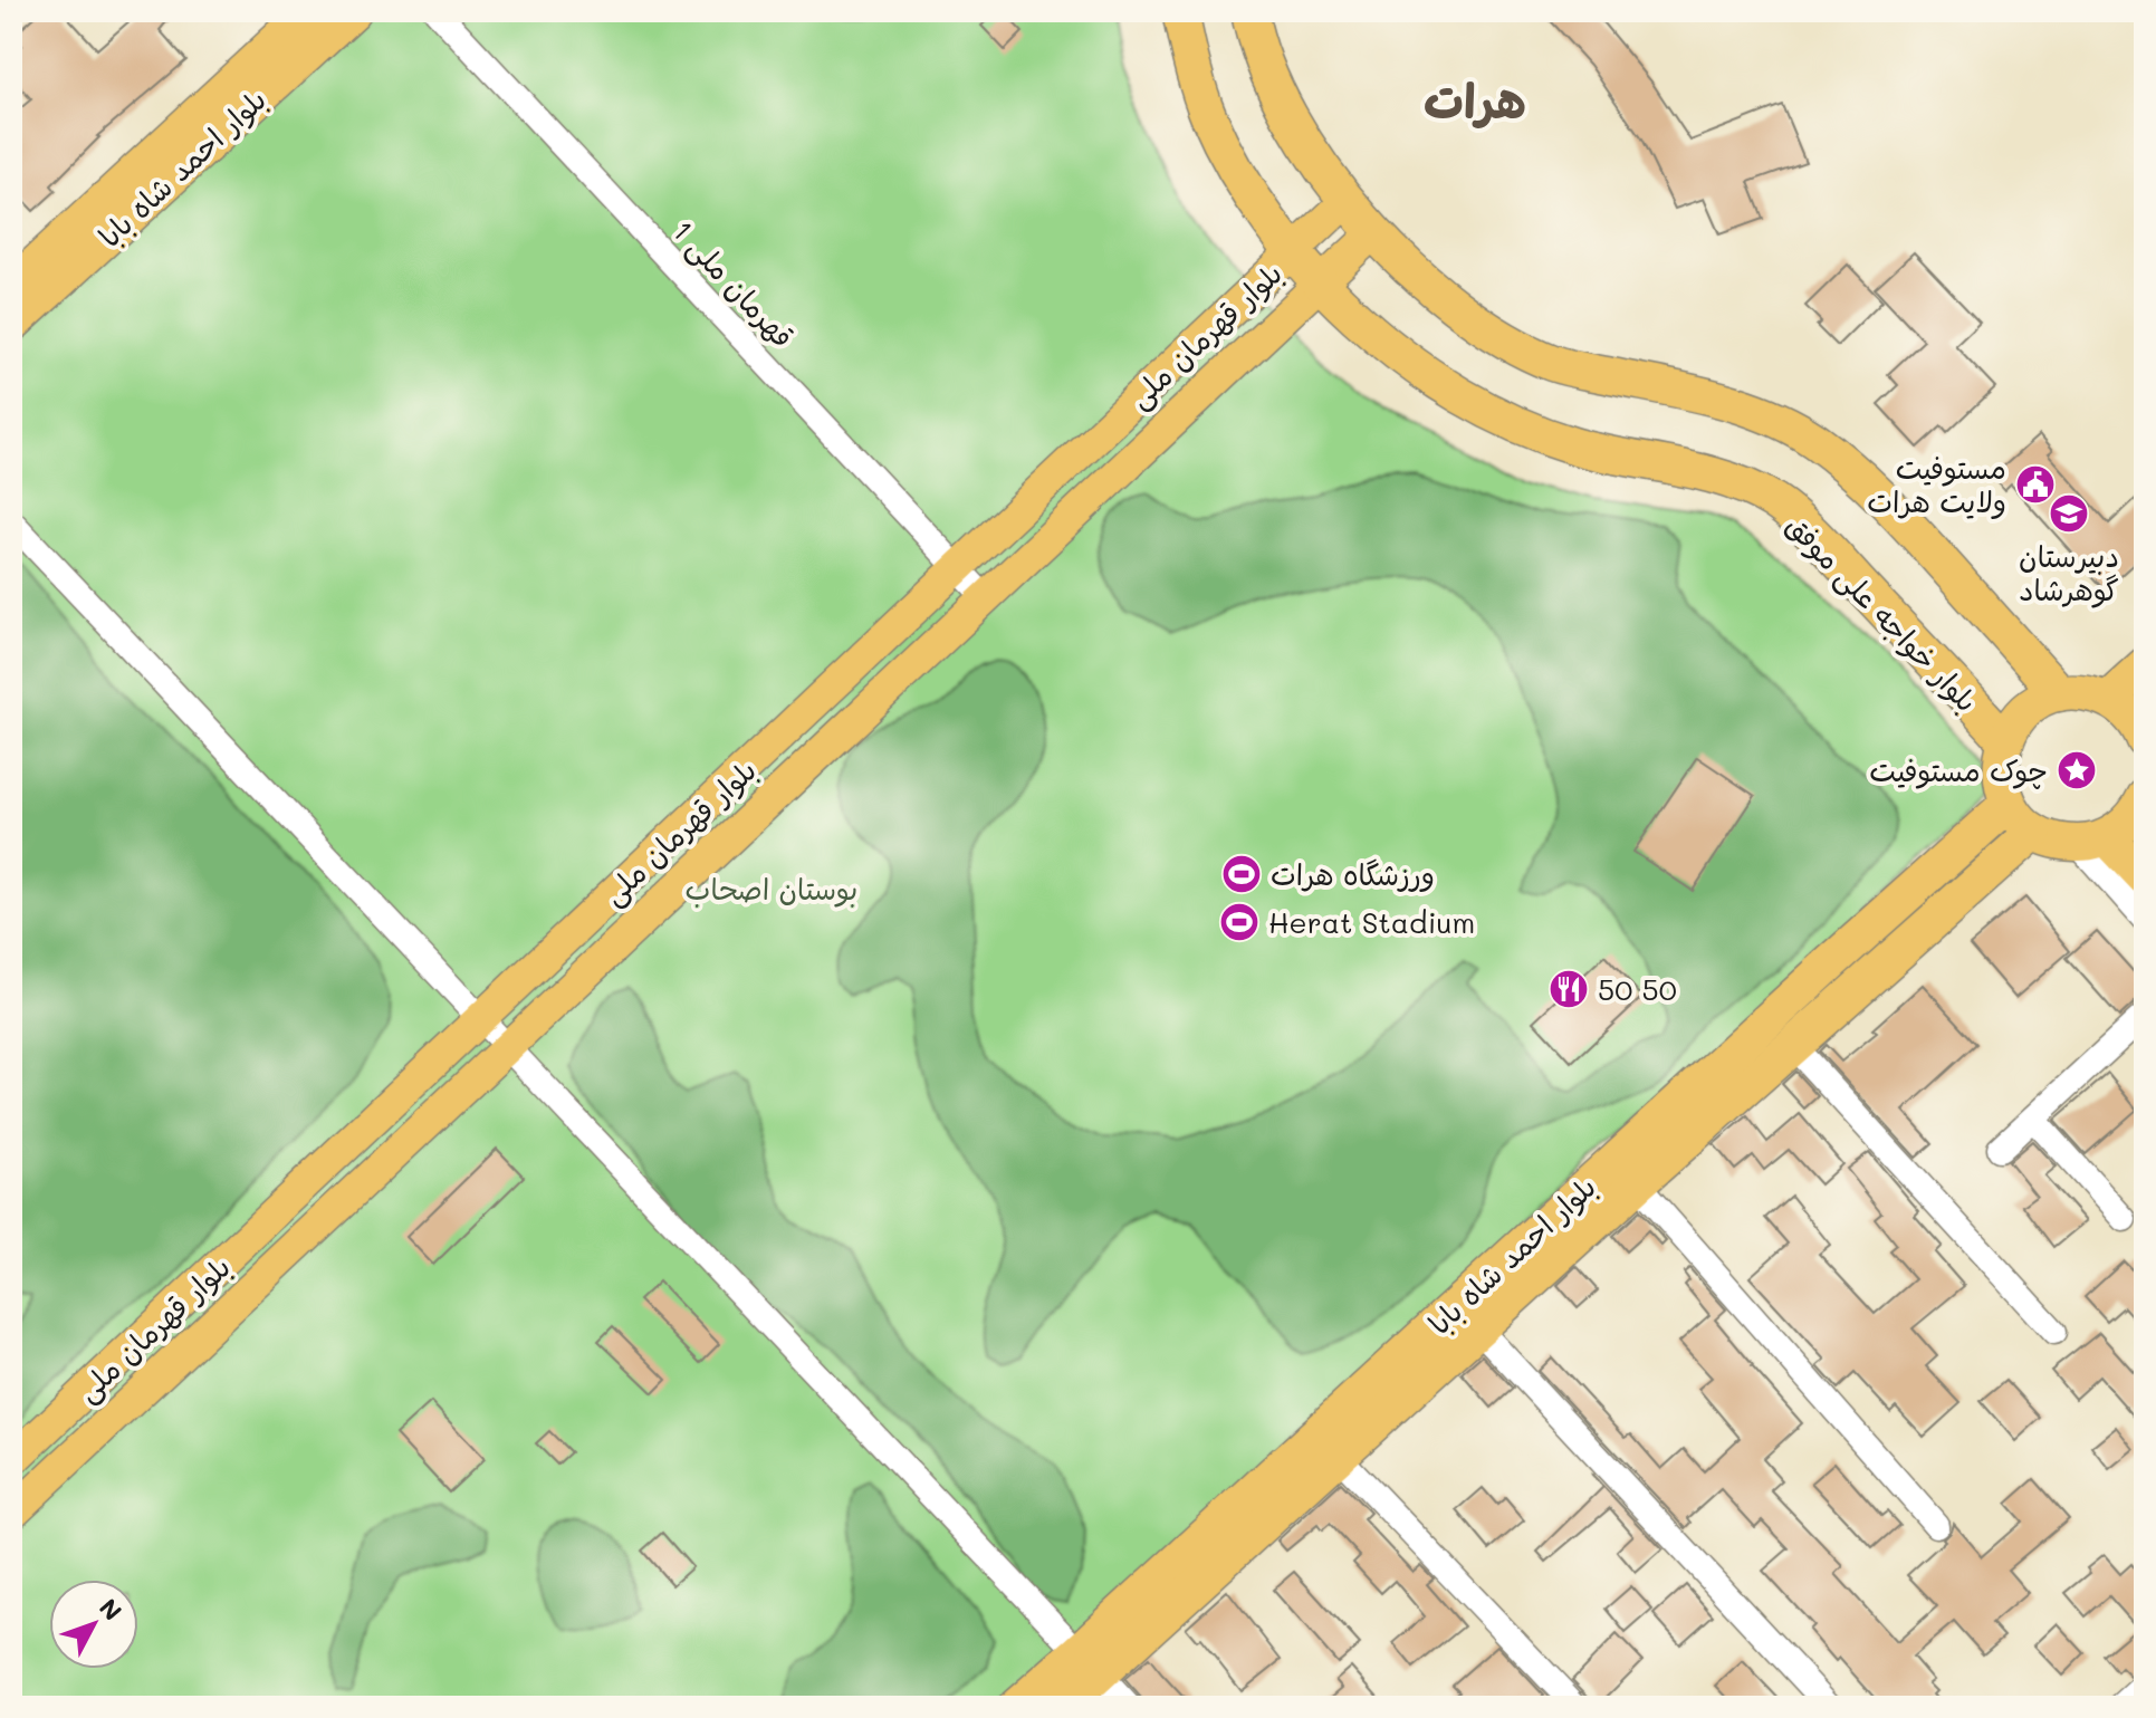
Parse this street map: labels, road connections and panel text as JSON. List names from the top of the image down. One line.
{"streets":{"highway":["بلوار احمد شاه بابا","بلوار خواجه علی موفق"],"main road":["بلوار قهرمان ملی"],"street":["قهرمان ملی 1"]},"crossings":[["قهرمان ملی 1","بلوار قهرمان ملی"],["بلوار قهرمان ملی","بلوار خواجه علی موفق"]],"districts":["هرات"],"parks":["بوستان اصحاب"],"places":{"public building":["مستوفیت ولایت هرات"],"school or university":["دبیرستان گوهرشاد"],"place":["چوک مستوفیت"],"sports":["ورزشگاه هرات","Herat Stadium"],"restaurant":["50 50"]},"north":"top right"}
